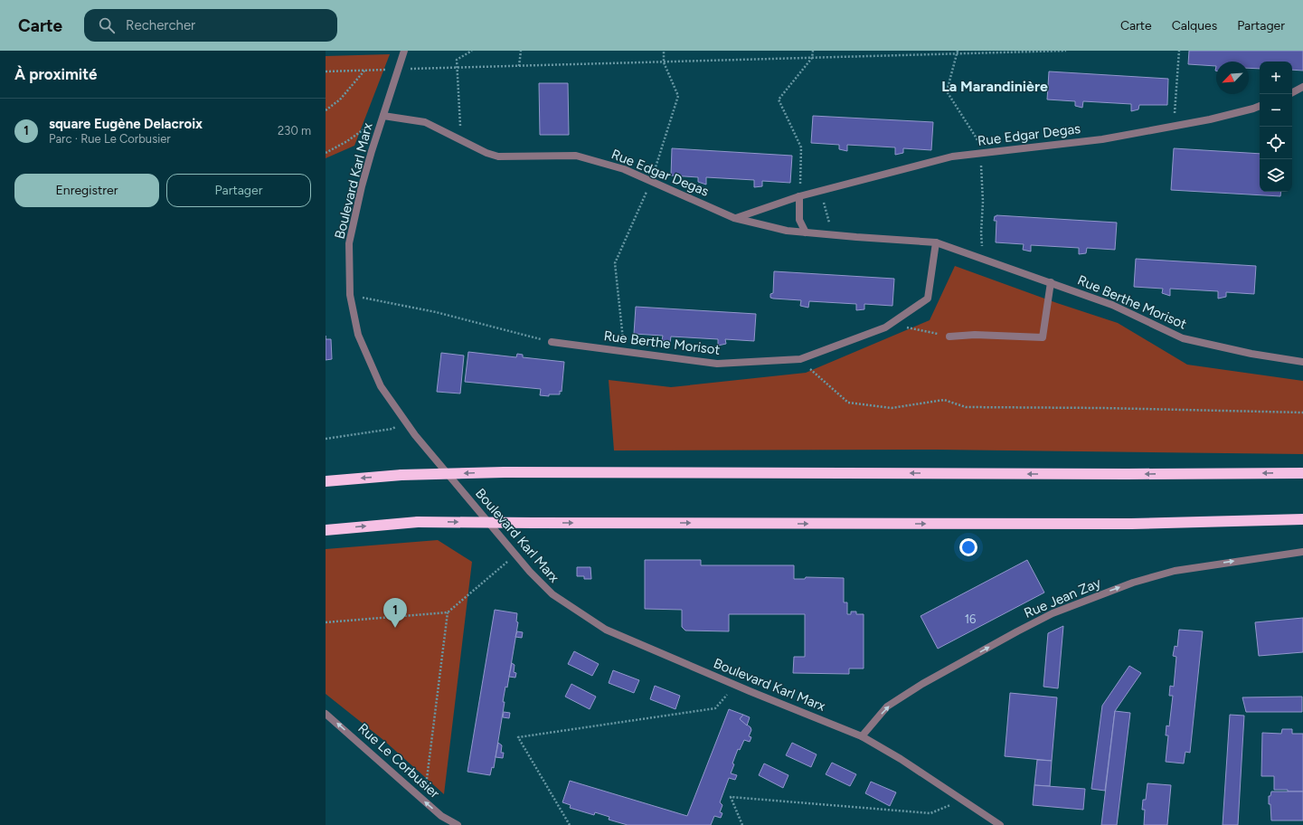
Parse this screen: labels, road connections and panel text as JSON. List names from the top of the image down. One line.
{"streets":{"street":["Rue Edgar Degas","Boulevard Karl Marx","Rue Berthe Morisot","Rue Jean Zay","Rue Le Corbusier"]},"crossings":[["Rue Edgar Degas","Boulevard Karl Marx"],["Rue Edgar Degas","Rue Berthe Morisot"],["Boulevard Karl Marx","Rue Jean Zay"]],"one_way":["Rue Jean Zay","Rue Le Corbusier"],"districts":["La Marandinière"],"house_numbers":["16"],"north":"bottom left","page":{"header":"Carte","search":"Rechercher","nav":["Carte","Calques","Partager"],"heading":"À proximité","map_buttons":["+","−"],"list":[{"mark":"1","name":"square Eugène Delacroix","note":"Parc · Rue Le Corbusier","value":"230 m"}],"buttons":["Enregistrer","Partager"],"pins":"1"}}
